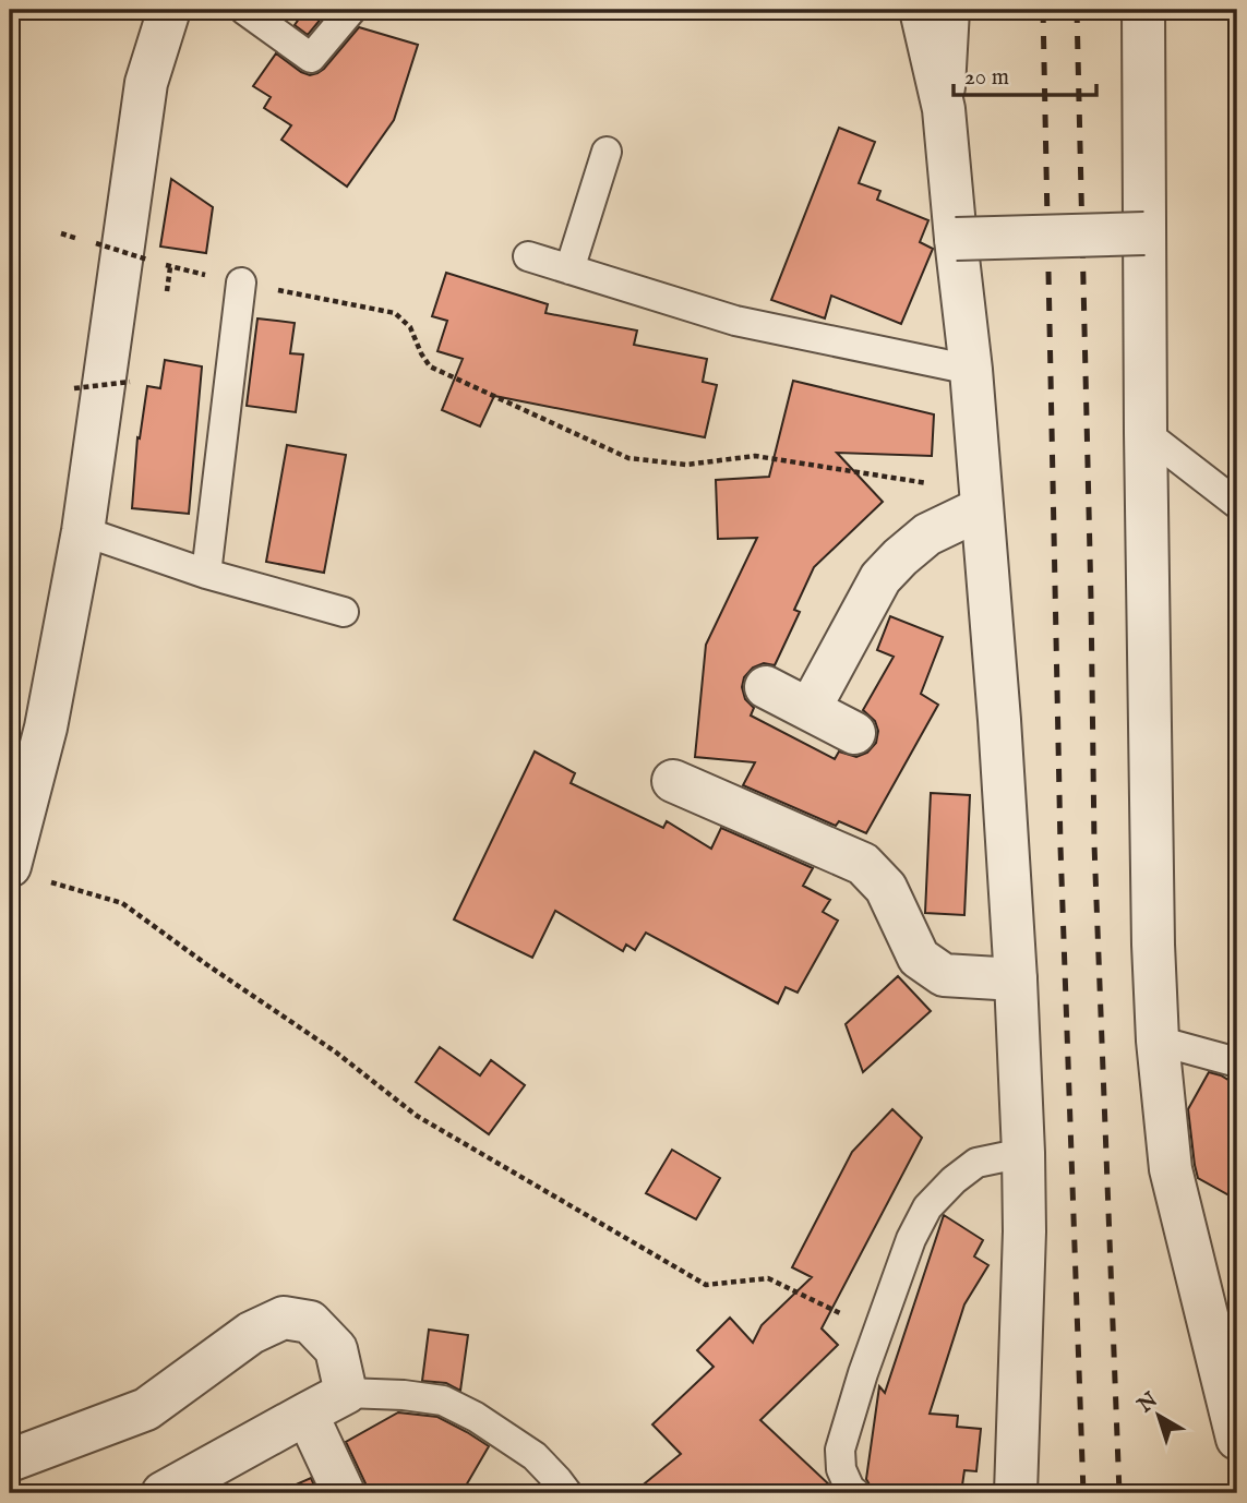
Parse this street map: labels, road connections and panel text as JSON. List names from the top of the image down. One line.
{"scale_bar":"20 m","north":"top left"}
